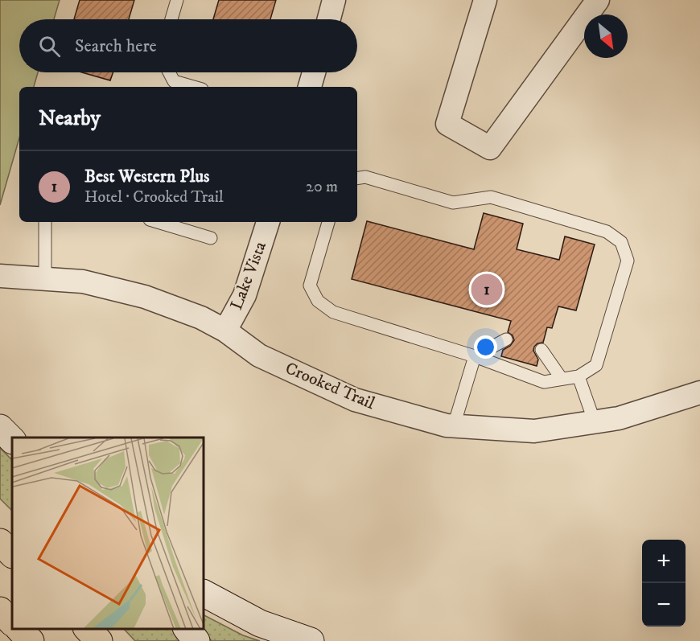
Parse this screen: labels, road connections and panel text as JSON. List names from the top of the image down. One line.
{"streets":{"street":["Lake Vista","Crooked Trail"]},"crossings":[["Lake Vista","Crooked Trail"]],"north":"bottom right","page":{"search":"Search here","heading":"Nearby","list":[{"mark":"1","name":"Best Western Plus","note":"Hotel · Crooked Trail","value":"20 m"}],"pins":"1","map_buttons":["+","−"]}}
